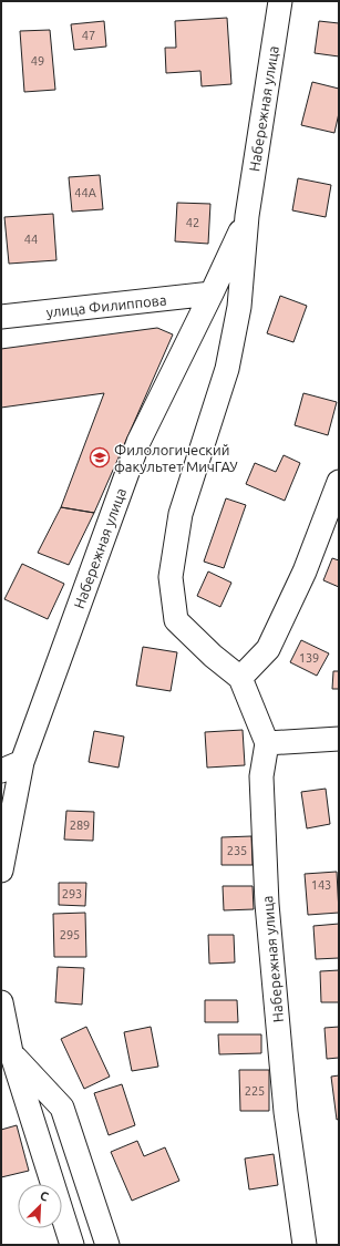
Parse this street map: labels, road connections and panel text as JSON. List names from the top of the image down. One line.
{"streets":{"street":["Набережная улица","улица Филиппова"]},"crossings":[["Набережная улица","улица Филиппова"]],"places":{"school or university":["Филологический факультет МичГАУ"]},"house_numbers":["47","49","44А","42","44","139","289","235","143","293","295","225"],"north":"top right"}
